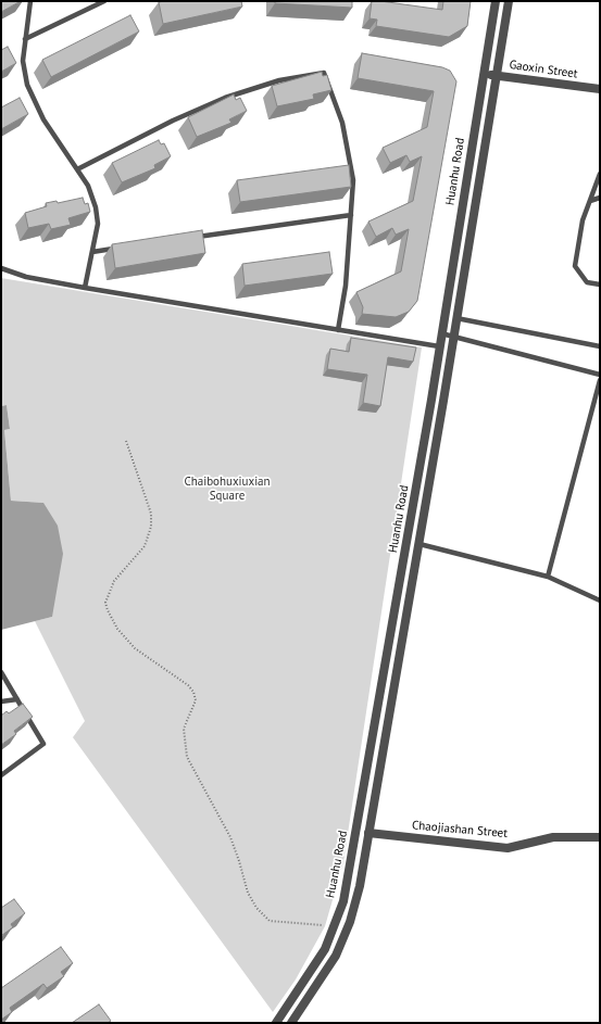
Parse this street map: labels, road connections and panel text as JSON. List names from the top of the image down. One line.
{"streets":{"street":["Gaoxin Street","Huanhu Road","Chaojiashan Street"]},"crossings":[["Gaoxin Street","Huanhu Road"],["Huanhu Road","Chaojiashan Street"]],"parks":["Chaibohuxiuxian Square"]}
